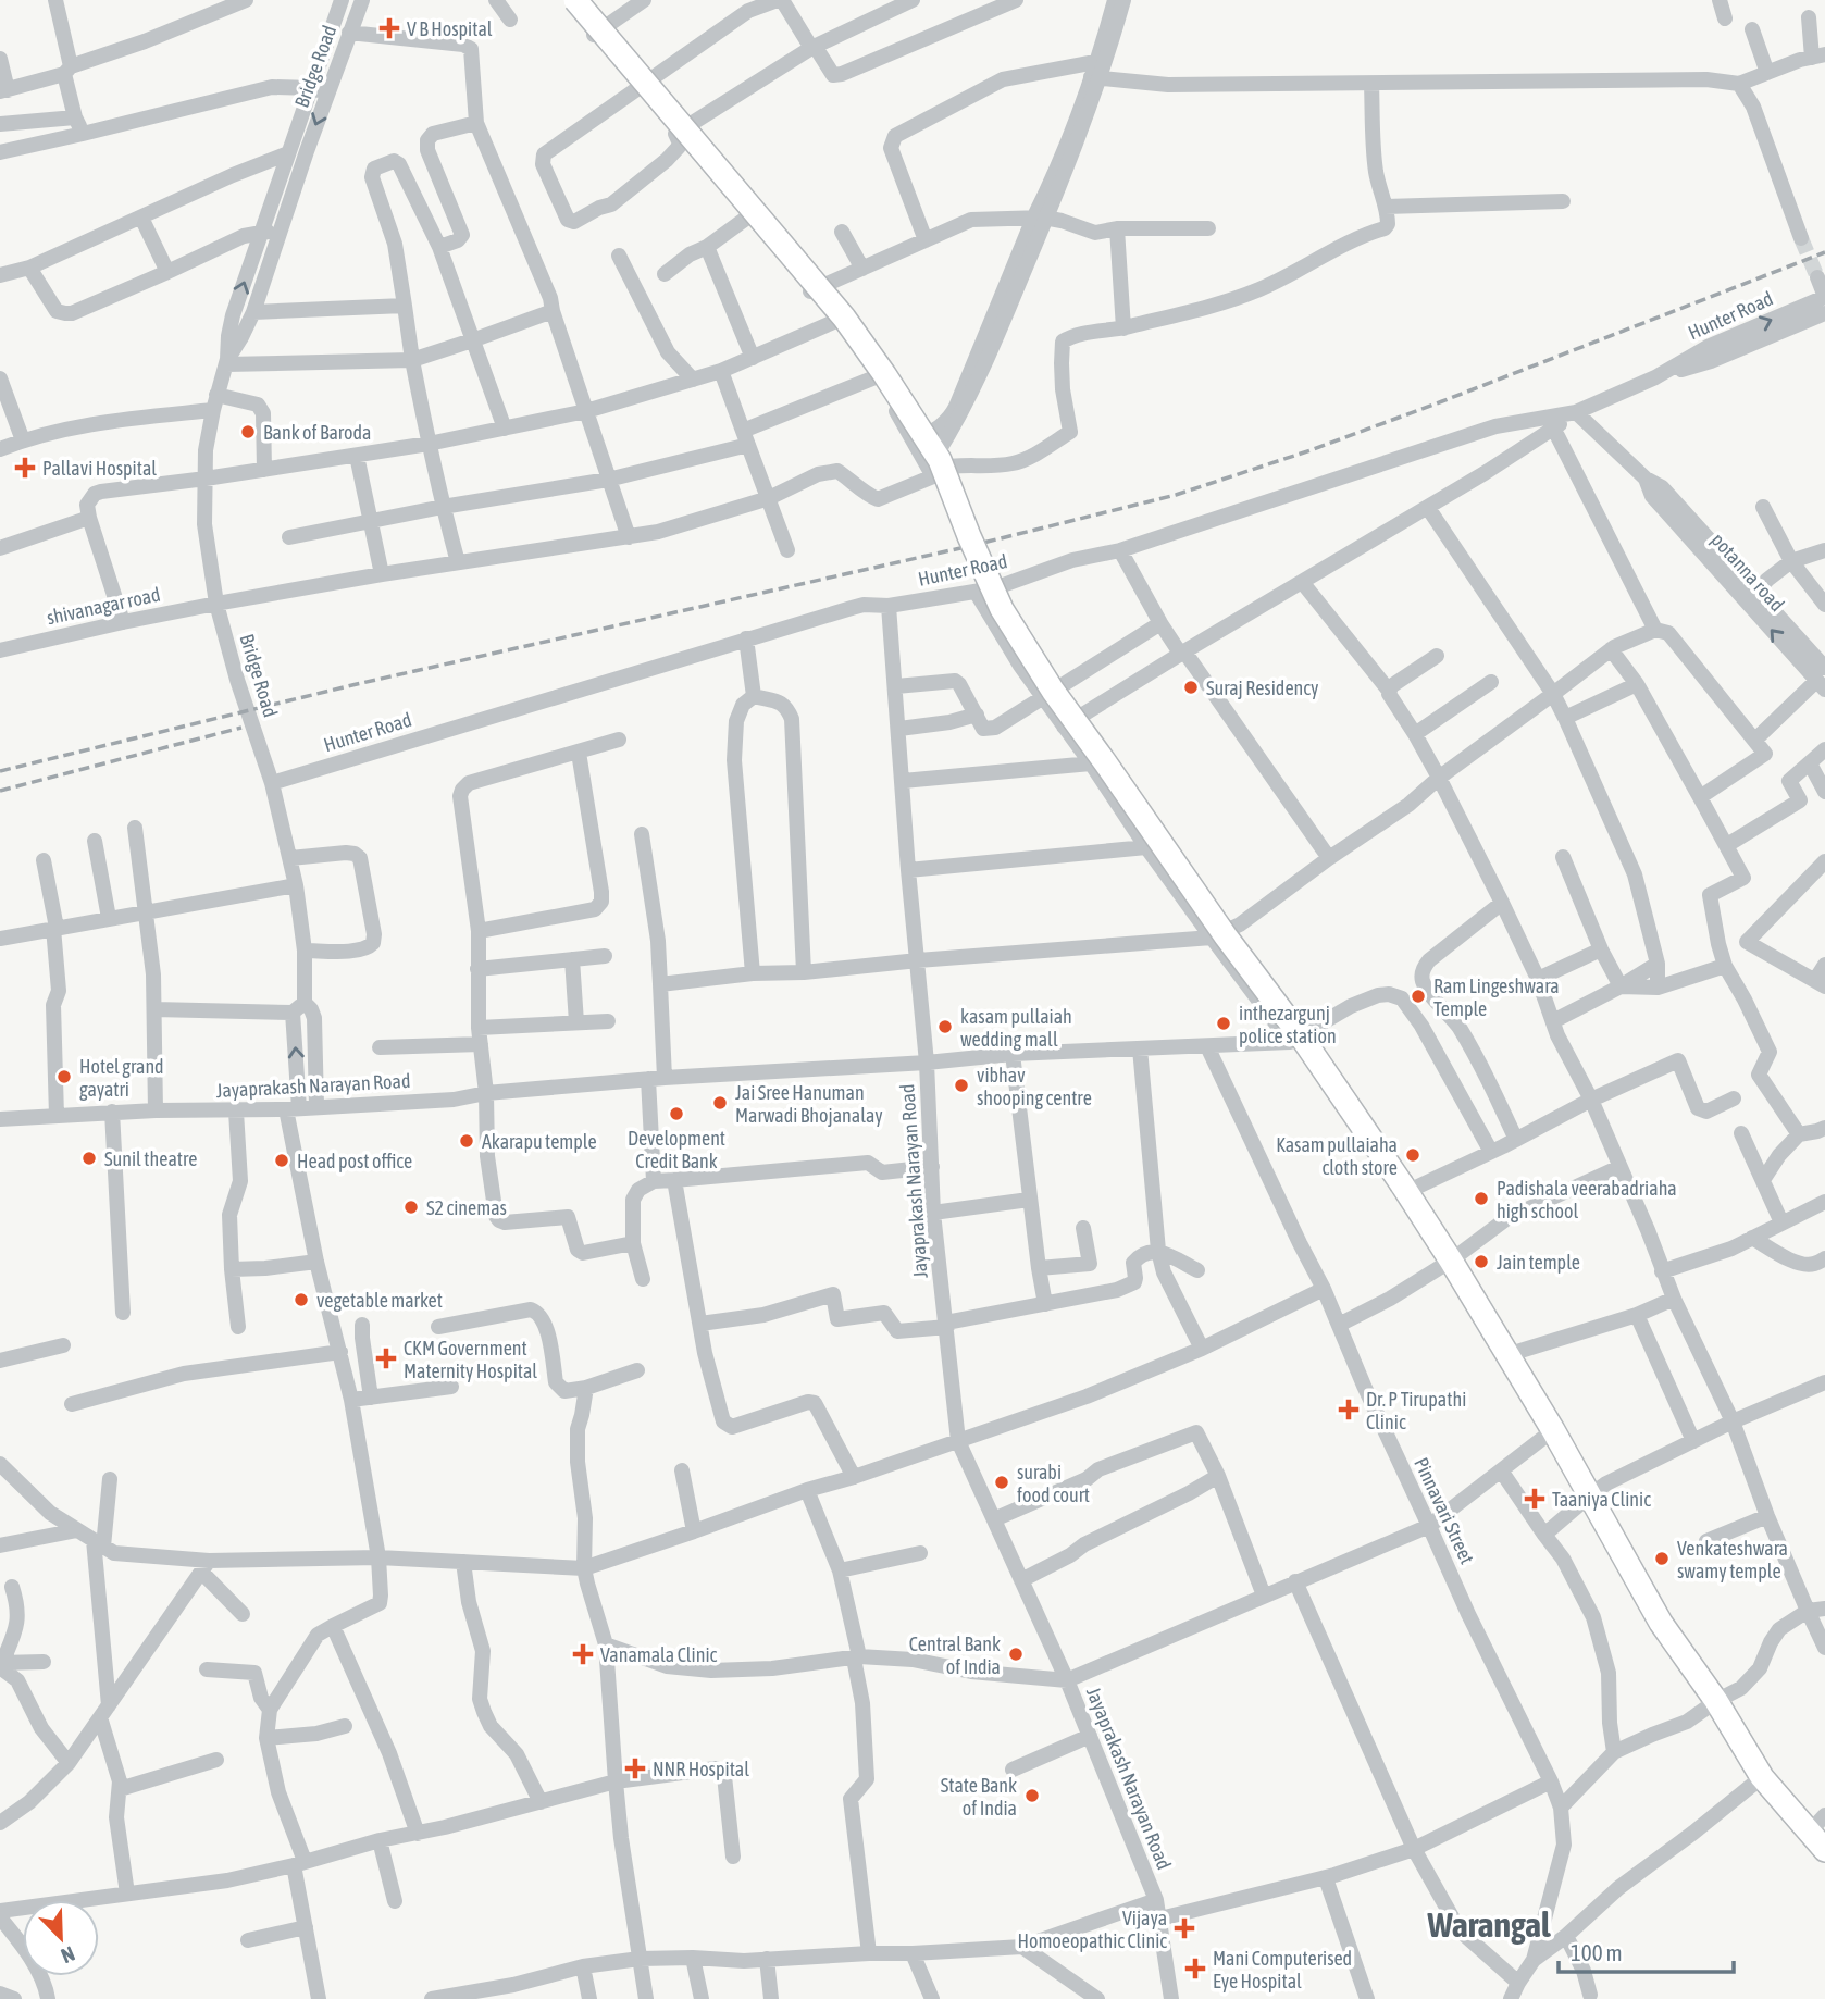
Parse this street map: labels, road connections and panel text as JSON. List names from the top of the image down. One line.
{"streets":{"street":["Bridge Road","Hunter Road","potanna road","shivanagar road","Jayaprakash Narayan Road","Pinnavari Street"]},"crossings":[["Bridge Road","Hunter Road"],["Bridge Road","shivanagar road"],["Hunter Road","potanna road"]],"districts":["Warangal"],"places":{"health":["V B Hospital","Pallavi Hospital","CKM Government Maternity Hospital","Dr. P Tirupathi Clinic","Taaniya Clinic","Vanamala Clinic","NNR Hospital","Vijaya Homoeopathic Clinic","Mani Computerised Eye Hospital"],"other":["Bank of Baroda","Suraj Residency","Ram Lingeshwara Temple","inthezargunj police station","kasam pullaiah wedding mall","Hotel grand gayatri","vibhav shooping centre","Jai Sree Hanuman Marwadi Bhojanalay","Development Credit Bank","Akarapu temple","Kasam pullaiaha cloth store","Sunil theatre","Head post office","Padishala veerabadriaha high school","S2 cinemas","Jain temple","vegetable market","surabi food court","Venkateshwara swamy temple","Central Bank of India","State Bank of India"]},"scale_bar":"100 m","north":"bottom right"}
